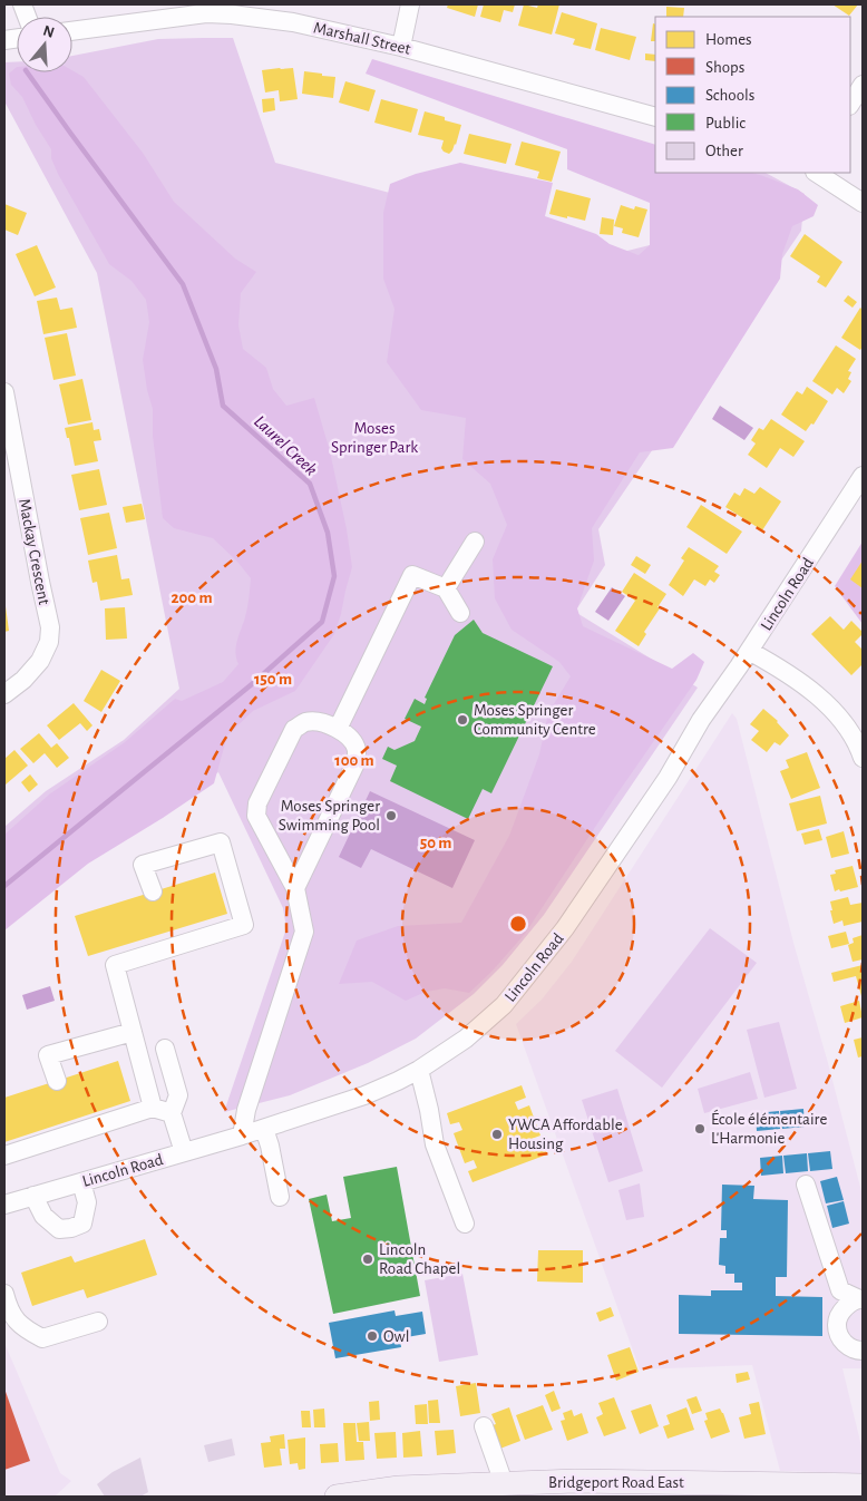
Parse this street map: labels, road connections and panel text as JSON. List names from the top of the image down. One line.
{"streets":{"main road":["Bridgeport Road East"],"street":["Marshall Street","Mackay Crescent","Lincoln Road"]},"water":["Laurel Creek"],"parks":["Moses Springer Park"],"places":["Moses Springer Community Centre","Moses Springer Swimming Pool","École élémentaire L'Harmonie","YWCA Affordable Housing","Lincoln Road Chapel","Owl"],"legend":["Homes","Shops","Schools","Public","Other"],"north":"top","rings":["200 m","150 m","100 m","50 m"]}
